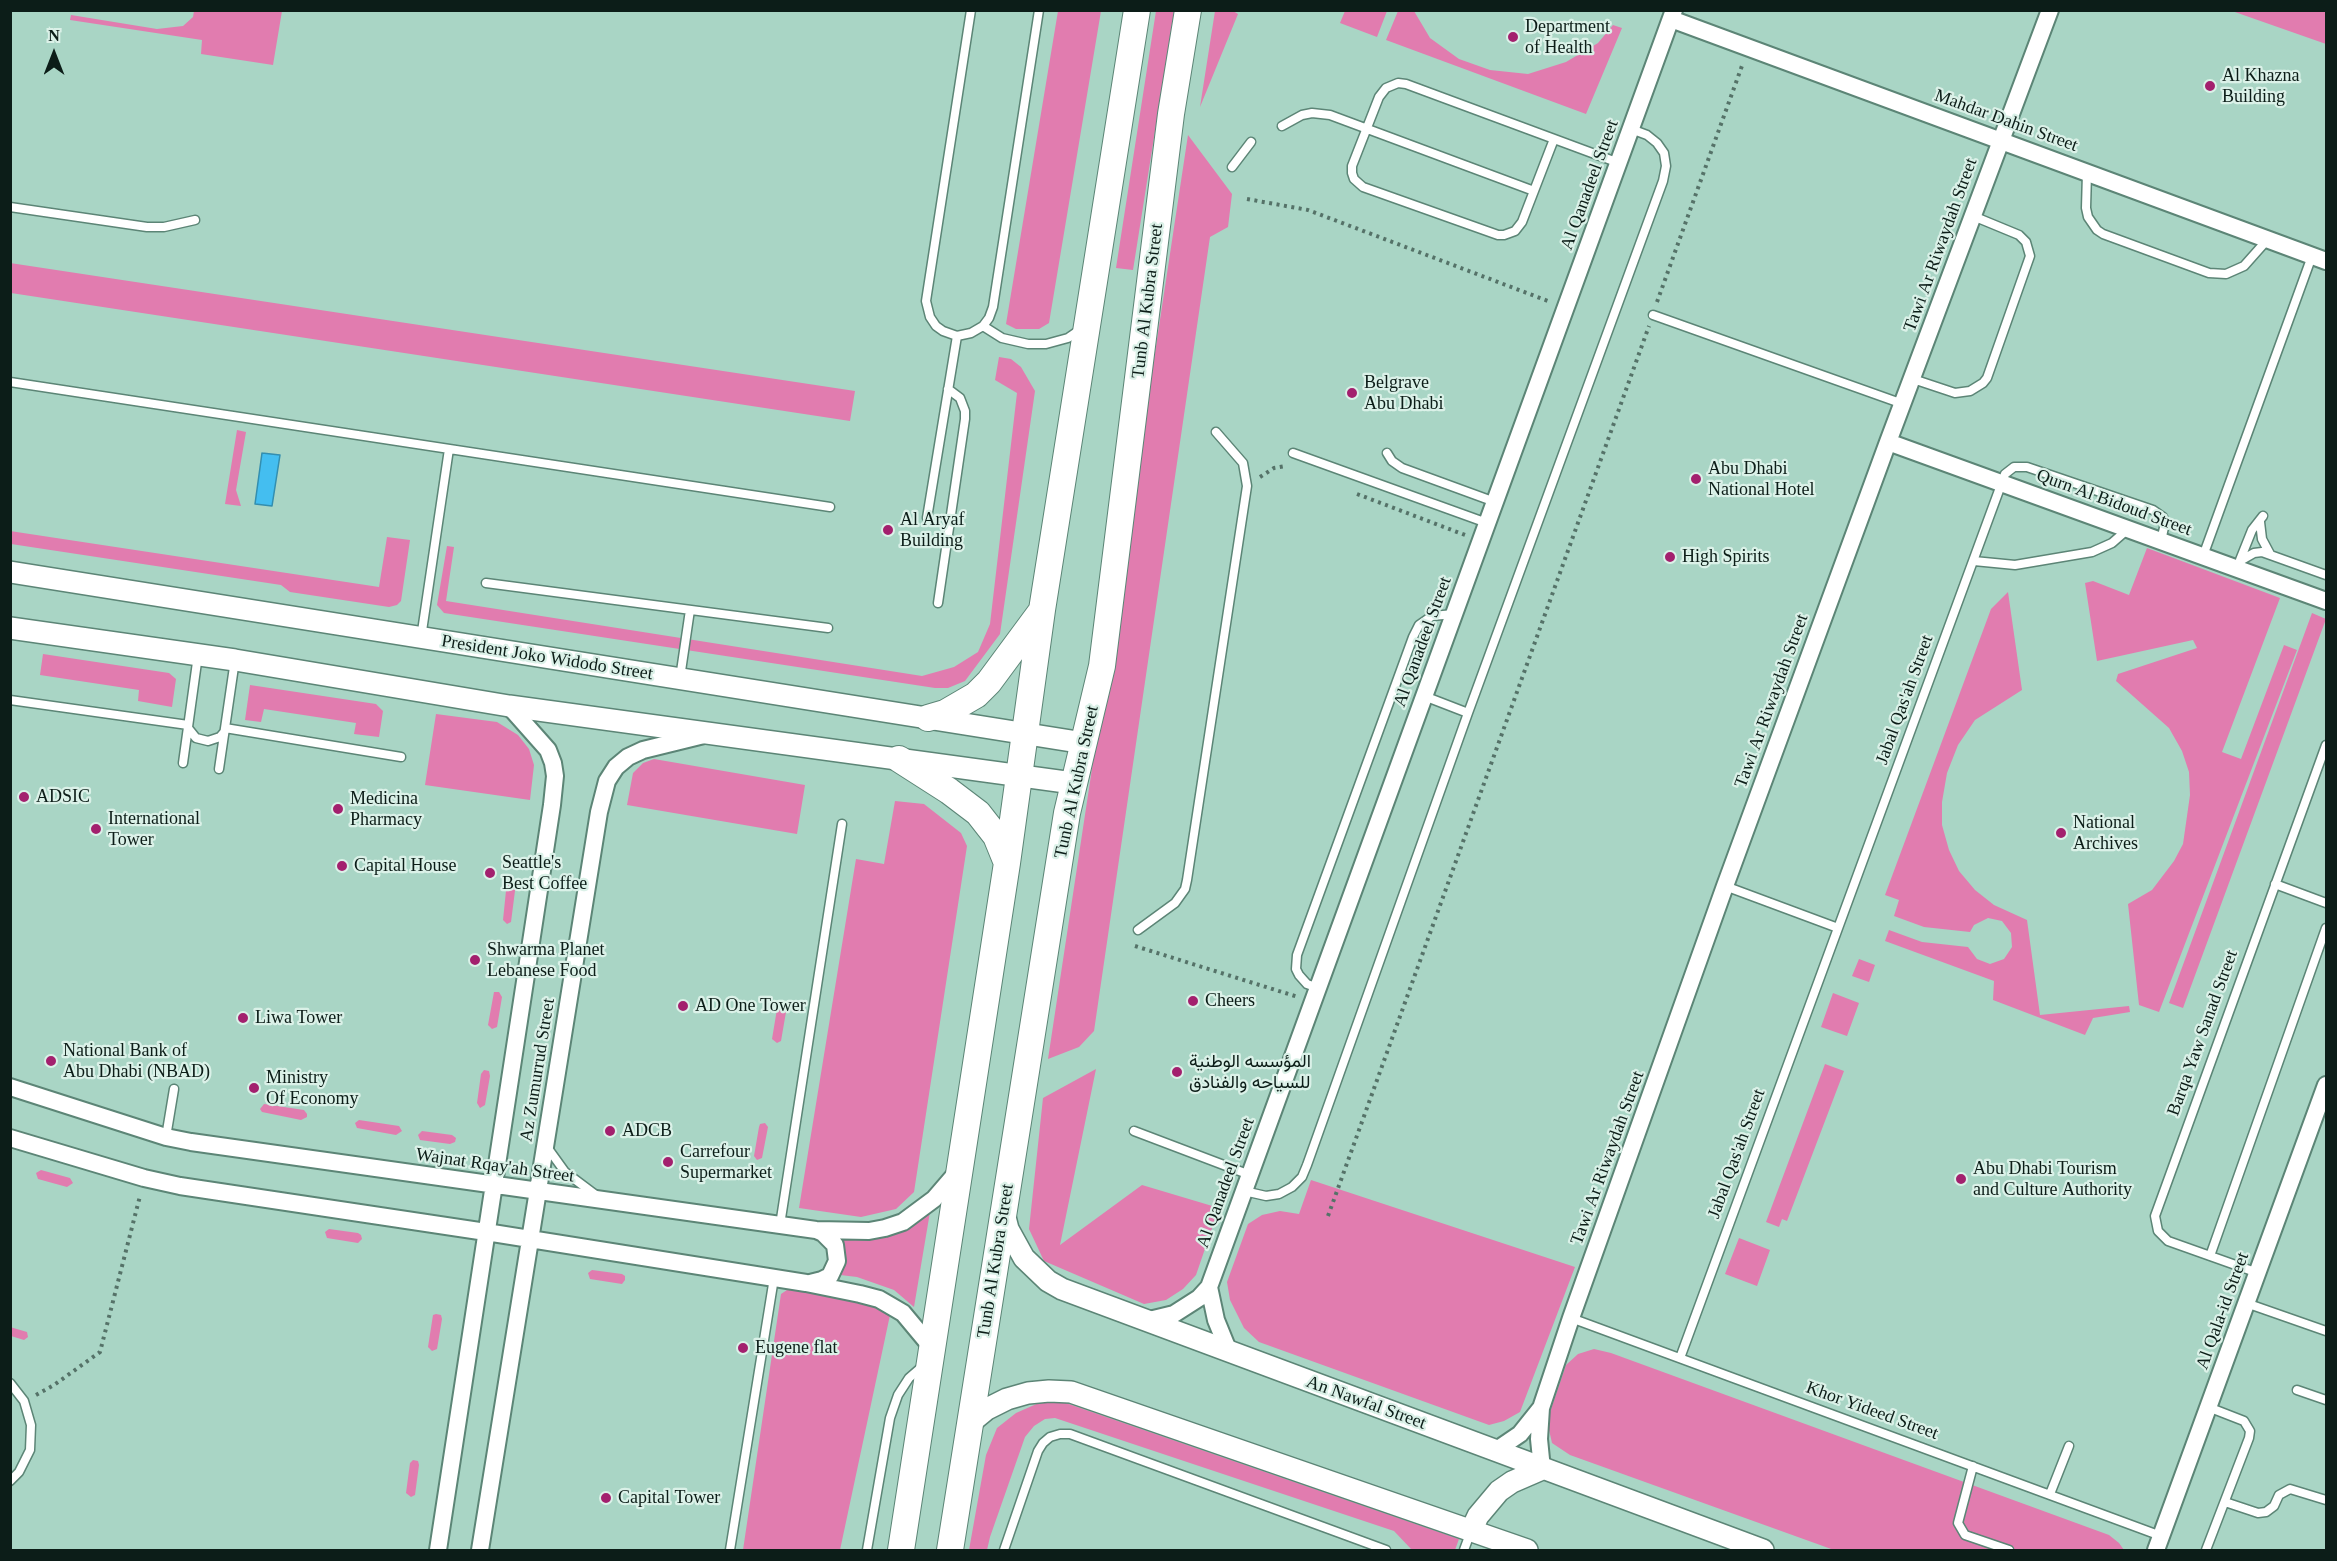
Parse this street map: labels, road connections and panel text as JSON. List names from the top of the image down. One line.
{"streets":{"main road":["Tunb Al Kubra Street"],"street":["Mahdar Dahin Street","Al Qanadeel Street","Tawi Ar Riwaydah Street","Qurn Al Bidoud Street","President Joko Widodo Street","Az Zumurrud Street","Wajnat Rqay'ah Street","Al Qala-id Street","An Nawfal Street"],"lane":["Jabal Qas'ah Street","Barqa Yaw Sanad Street","Khor Yideed Street"]},"crossings":[["Mahdar Dahin Street","Al Qanadeel Street"],["Mahdar Dahin Street","Tawi Ar Riwaydah Street"],["Al Qanadeel Street","An Nawfal Street"],["Tawi Ar Riwaydah Street","Qurn Al Bidoud Street"],["Tawi Ar Riwaydah Street","An Nawfal Street"],["Tawi Ar Riwaydah Street","Khor Yideed Street"],["Tunb Al Kubra Street","President Joko Widodo Street"],["Tunb Al Kubra Street","An Nawfal Street"],["Qurn Al Bidoud Street","Jabal Qas'ah Street"],["Jabal Qas'ah Street","Khor Yideed Street"],["Barqa Yaw Sanad Street","Al Qala-id Street"],["Az Zumurrud Street","Wajnat Rqay'ah Street"],["Al Qala-id Street","Khor Yideed Street"]],"places":["Department of Health","Al Khazna Building","Belgrave Abu Dhabi","Abu Dhabi National Hotel","Al Aryaf Building","High Spirits","ADSIC","Medicina Pharmacy","International Tower","National Archives","Capital House","Seattle's Best Coffee","Shwarma Planet Lebanese Food","Cheers","AD One Tower","Liwa Tower","National Bank of Abu Dhabi (NBAD)","المؤسسه الوطنية للسياحه والفنادق","Ministry Of Economy","ADCB","Carrefour Supermarket","Abu Dhabi Tourism and Culture Authority","Eugene flat","Capital Tower"],"north":"top"}
